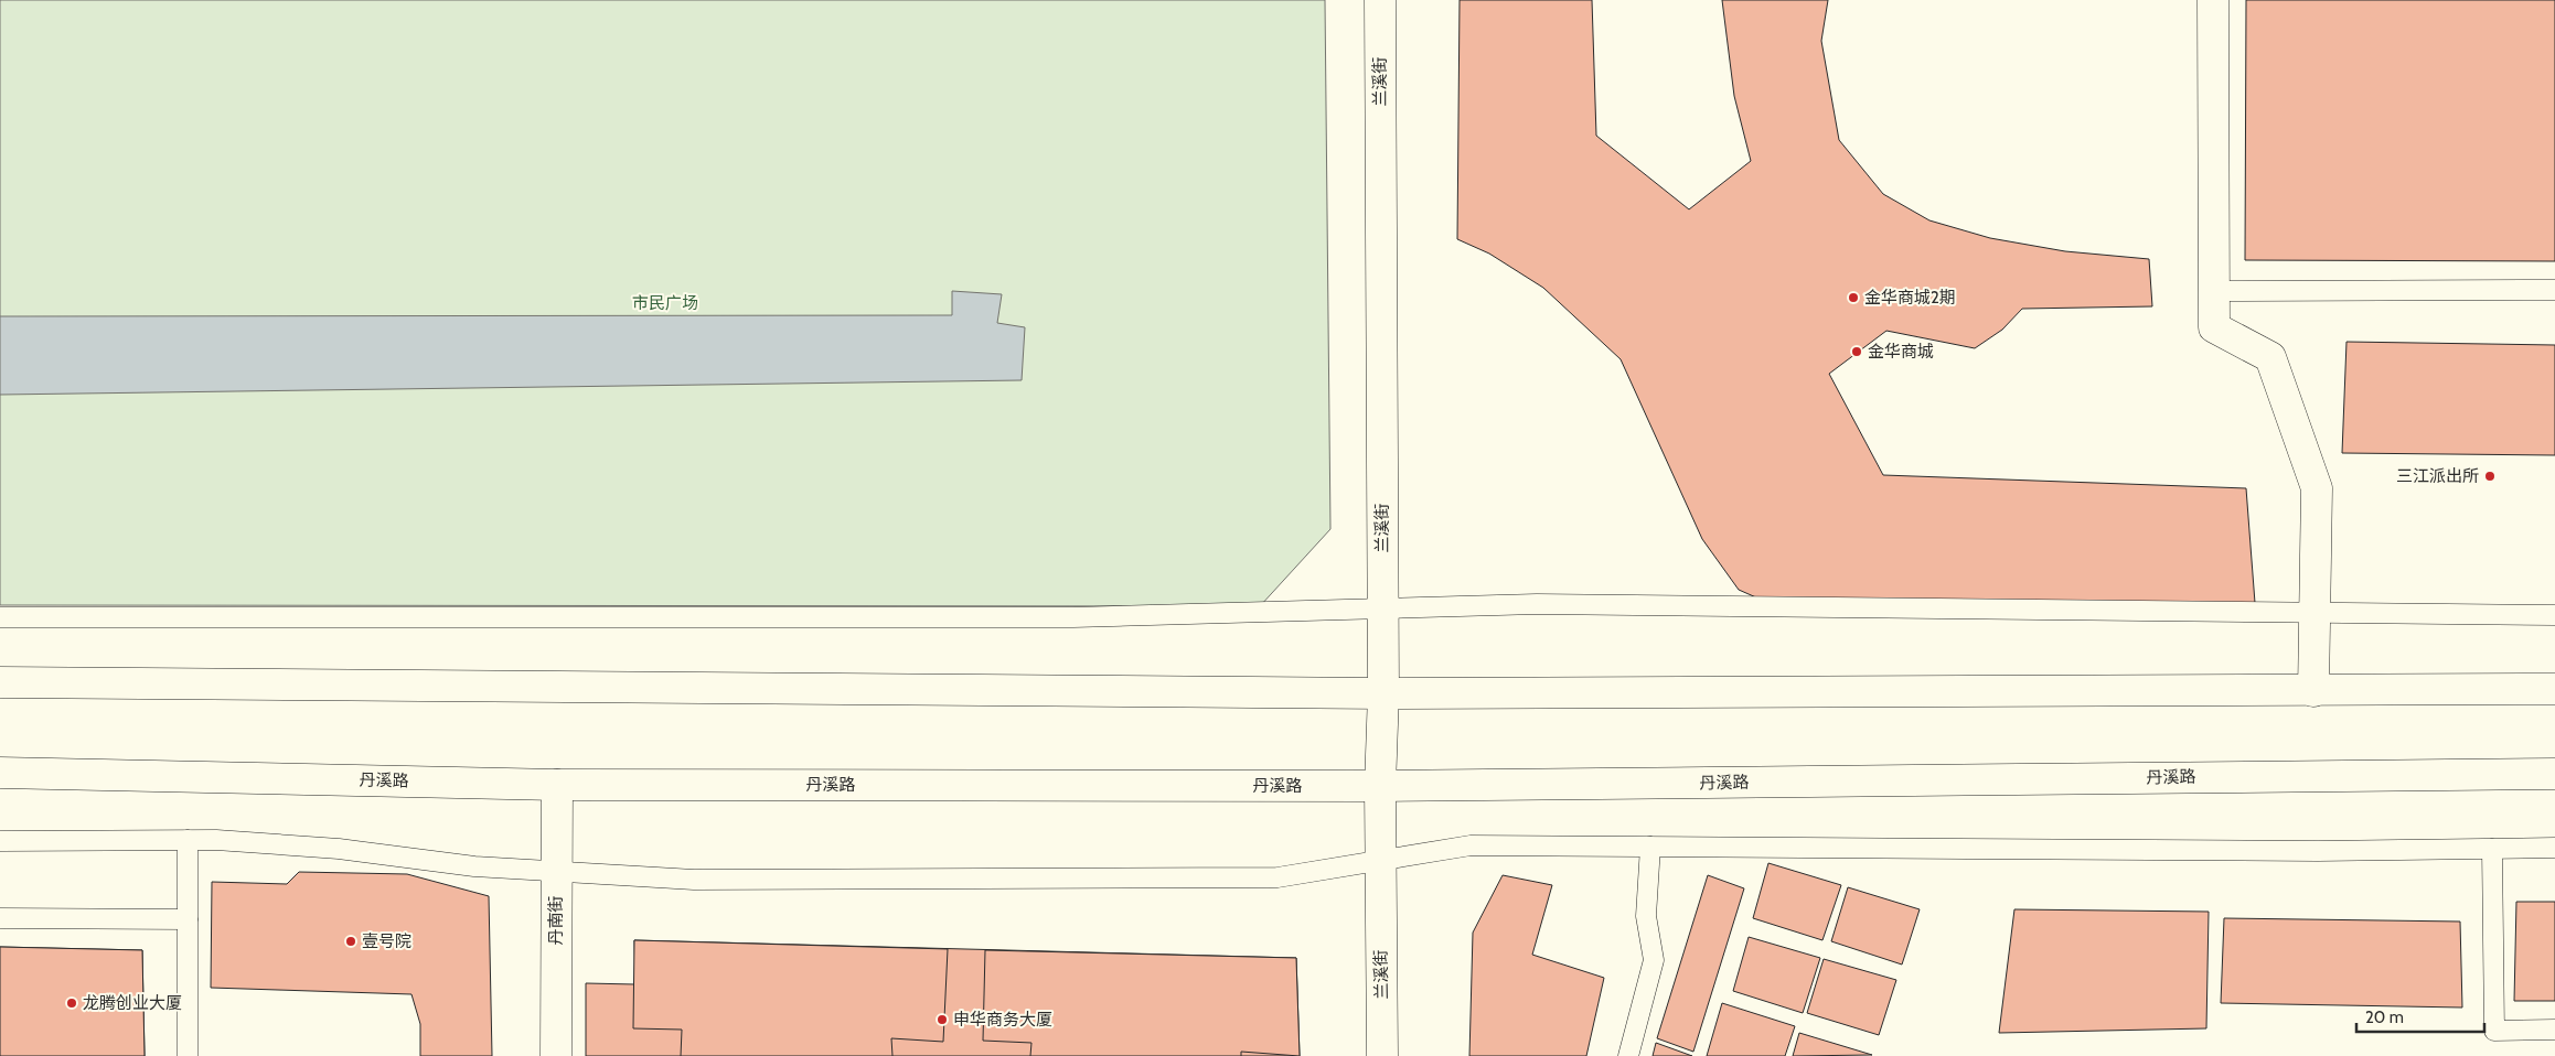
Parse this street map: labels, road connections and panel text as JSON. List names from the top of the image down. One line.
{"streets":{"main road":["兰溪街","丹溪路","丹南街"]},"crossings":[["兰溪街","丹溪路"],["丹溪路","丹南街"]],"parks":["市民广场"],"places":["金华商城2期","金华商城","三江派出所","壹号院","龙腾创业大厦","申华商务大厦"],"scale_bar":"20 m"}
